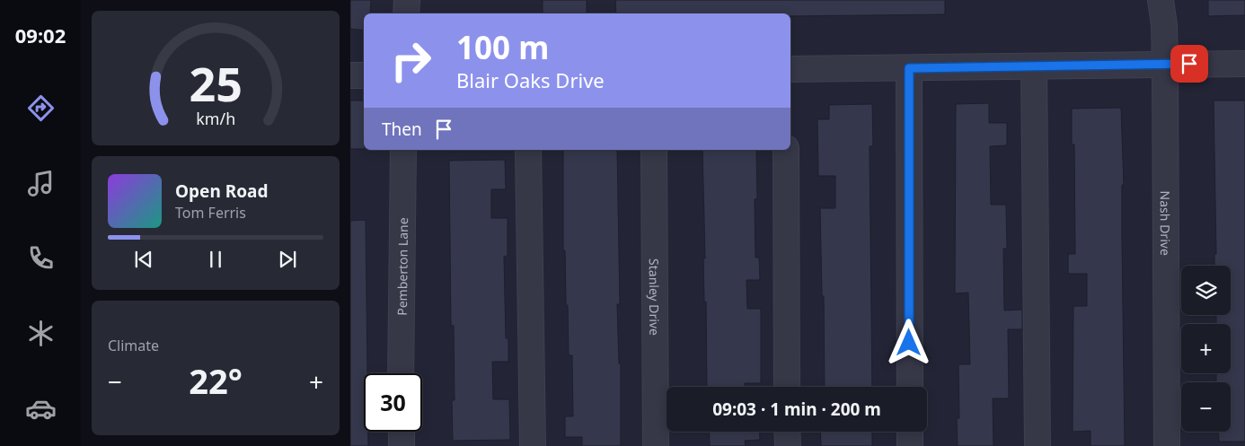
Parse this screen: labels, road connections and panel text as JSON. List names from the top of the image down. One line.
{"streets":{"street":["Nash Drive","Pemberton Lane","Stanley Drive"]},"page":{"tabs":"09:02","turn":["100 m","Blair Oaks Drive"],"then":"Then","song":["Open Road","Tom Ferris"],"map_buttons":["+","−"],"tile":"Climate","heat":["−","22°","+"],"limit":"30","trip":"09:03 · 1 min · 200 m","gauge":["25","km/h"]}}
